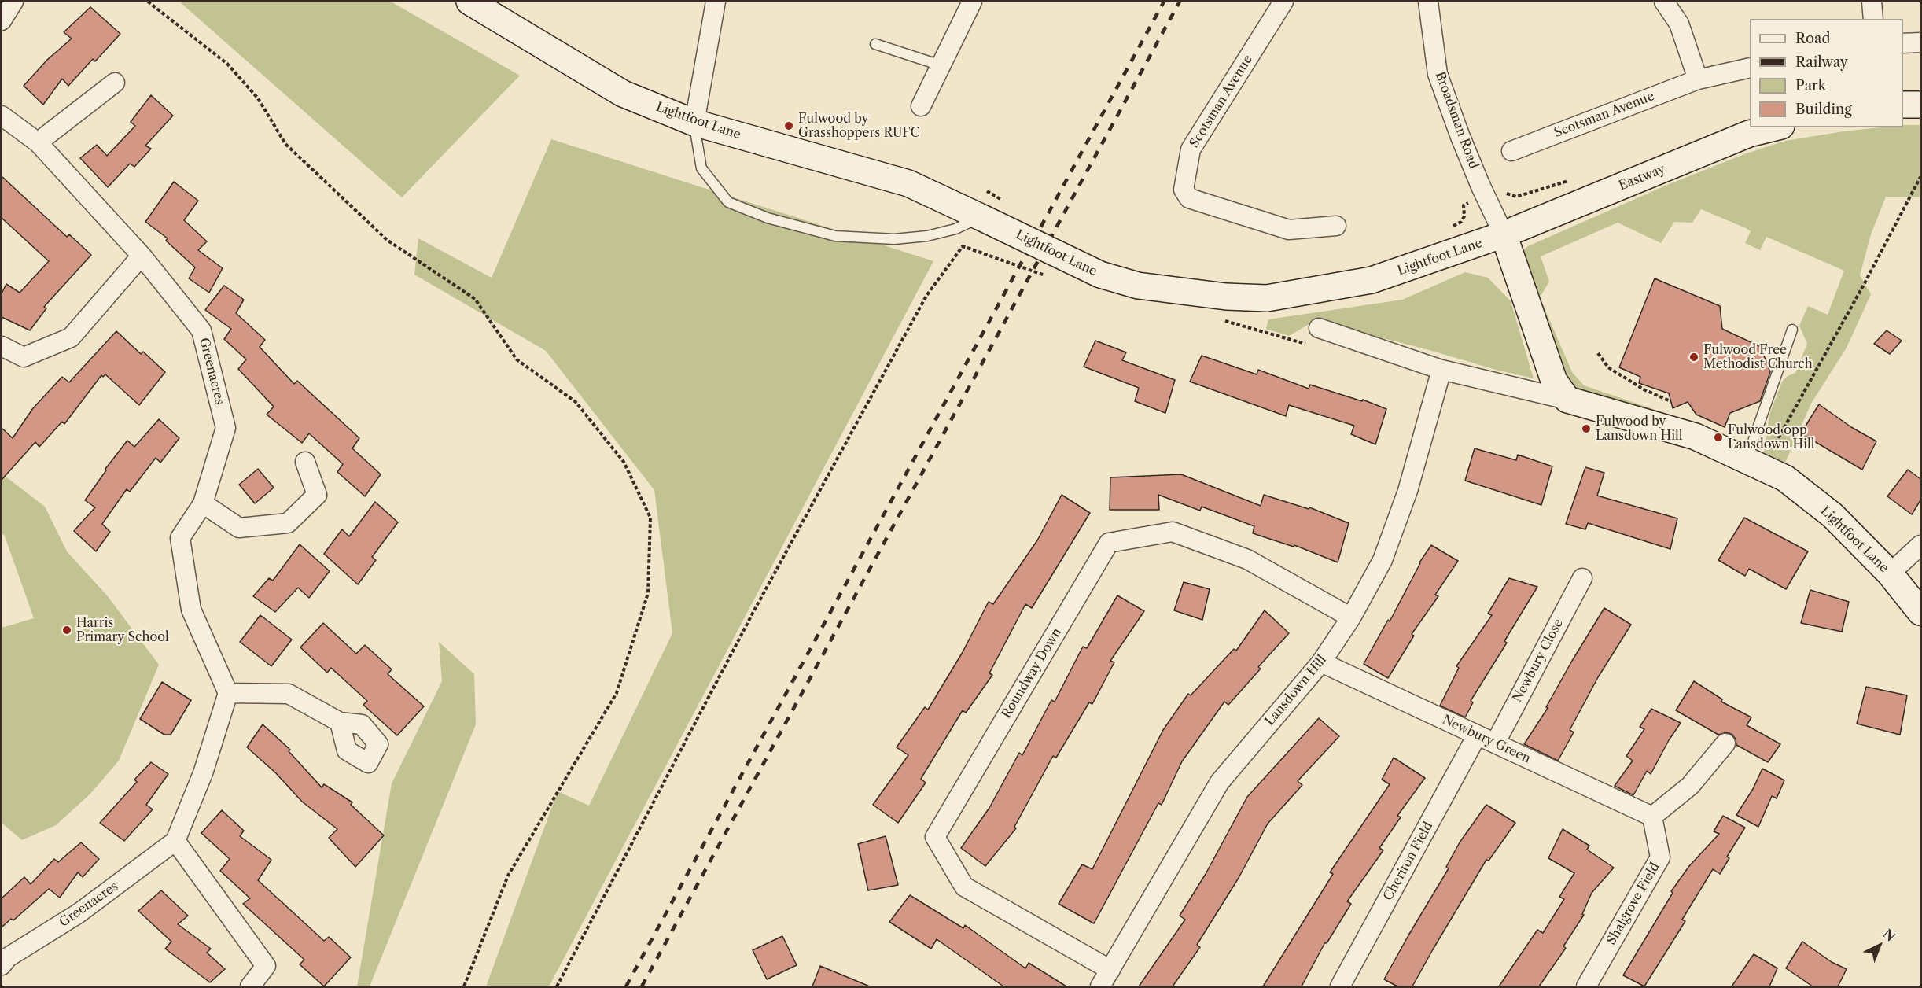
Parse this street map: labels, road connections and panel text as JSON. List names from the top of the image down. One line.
{"streets":{"main road":["Lightfoot Lane","Eastway"],"street":["Scotsman Avenue","Broadsman Road","Greenacres","Newbury Close","Roundway Down","Lansdown Hill","Newbury Green","Cheriton Field","Shalgrove Field"]},"crossings":[["Broadsman Road","Lightfoot Lane"],["Broadsman Road","Eastway"],["Lightfoot Lane","Eastway"],["Lightfoot Lane","Lansdown Hill"],["Newbury Close","Newbury Green"],["Roundway Down","Lansdown Hill"],["Lansdown Hill","Newbury Green"],["Newbury Green","Cheriton Field"],["Newbury Green","Shalgrove Field"]],"places":["Fulwood by Grasshoppers RUFC","Fulwood Free Methodist Church","Fulwood by Lansdown Hill","Fulwood opp Lansdown Hill","Harris Primary School"],"legend":["Road","Railway","Park","Building"],"north":"top right"}
